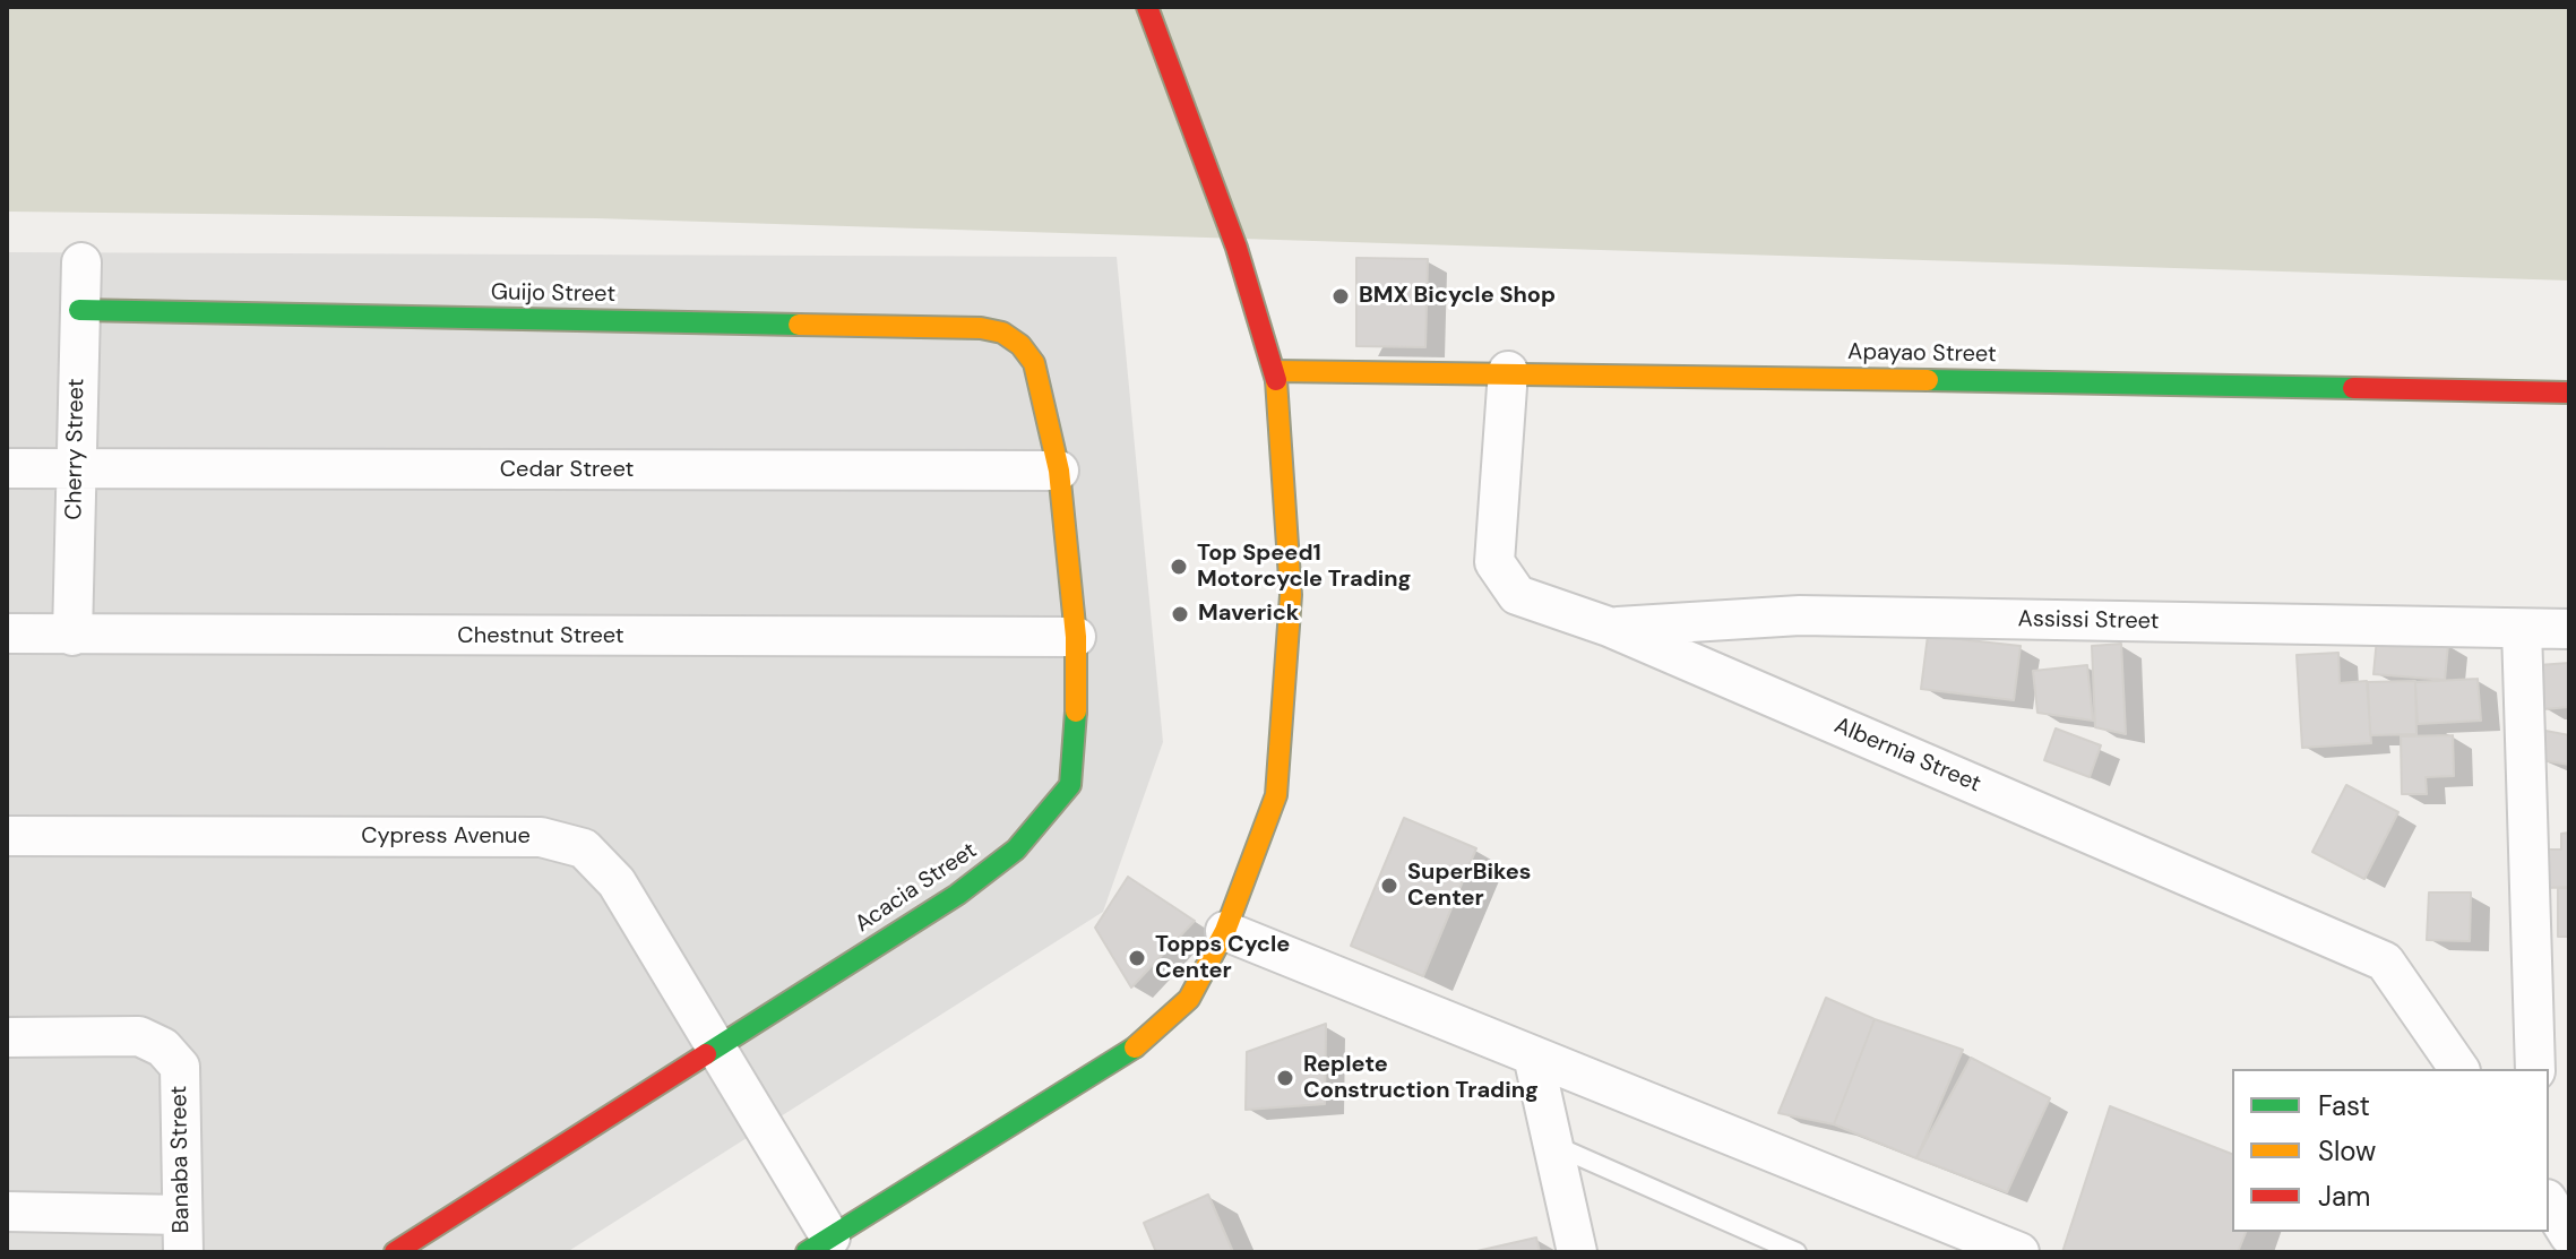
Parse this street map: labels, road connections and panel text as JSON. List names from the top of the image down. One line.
{"streets":{"street":["Guijo Street","Apayao Street","Cherry Street","Cedar Street","Assissi Street","Chestnut Street","Albernia Street","Cypress Avenue","Acacia Street","Banaba Street"]},"crossings":[["Guijo Street","Cherry Street"],["Guijo Street","Acacia Street"],["Apayao Street","Albernia Street"],["Cherry Street","Cedar Street"],["Cherry Street","Chestnut Street"],["Cedar Street","Acacia Street"],["Assissi Street","Albernia Street"],["Chestnut Street","Acacia Street"],["Cypress Avenue","Acacia Street"]],"places":["BMX Bicycle Shop","Top Speed1 Motorcycle Trading","Maverick","SuperBikes Center","Topps Cycle Center","Replete Construction Trading"],"legend":["Fast","Slow","Jam"]}
